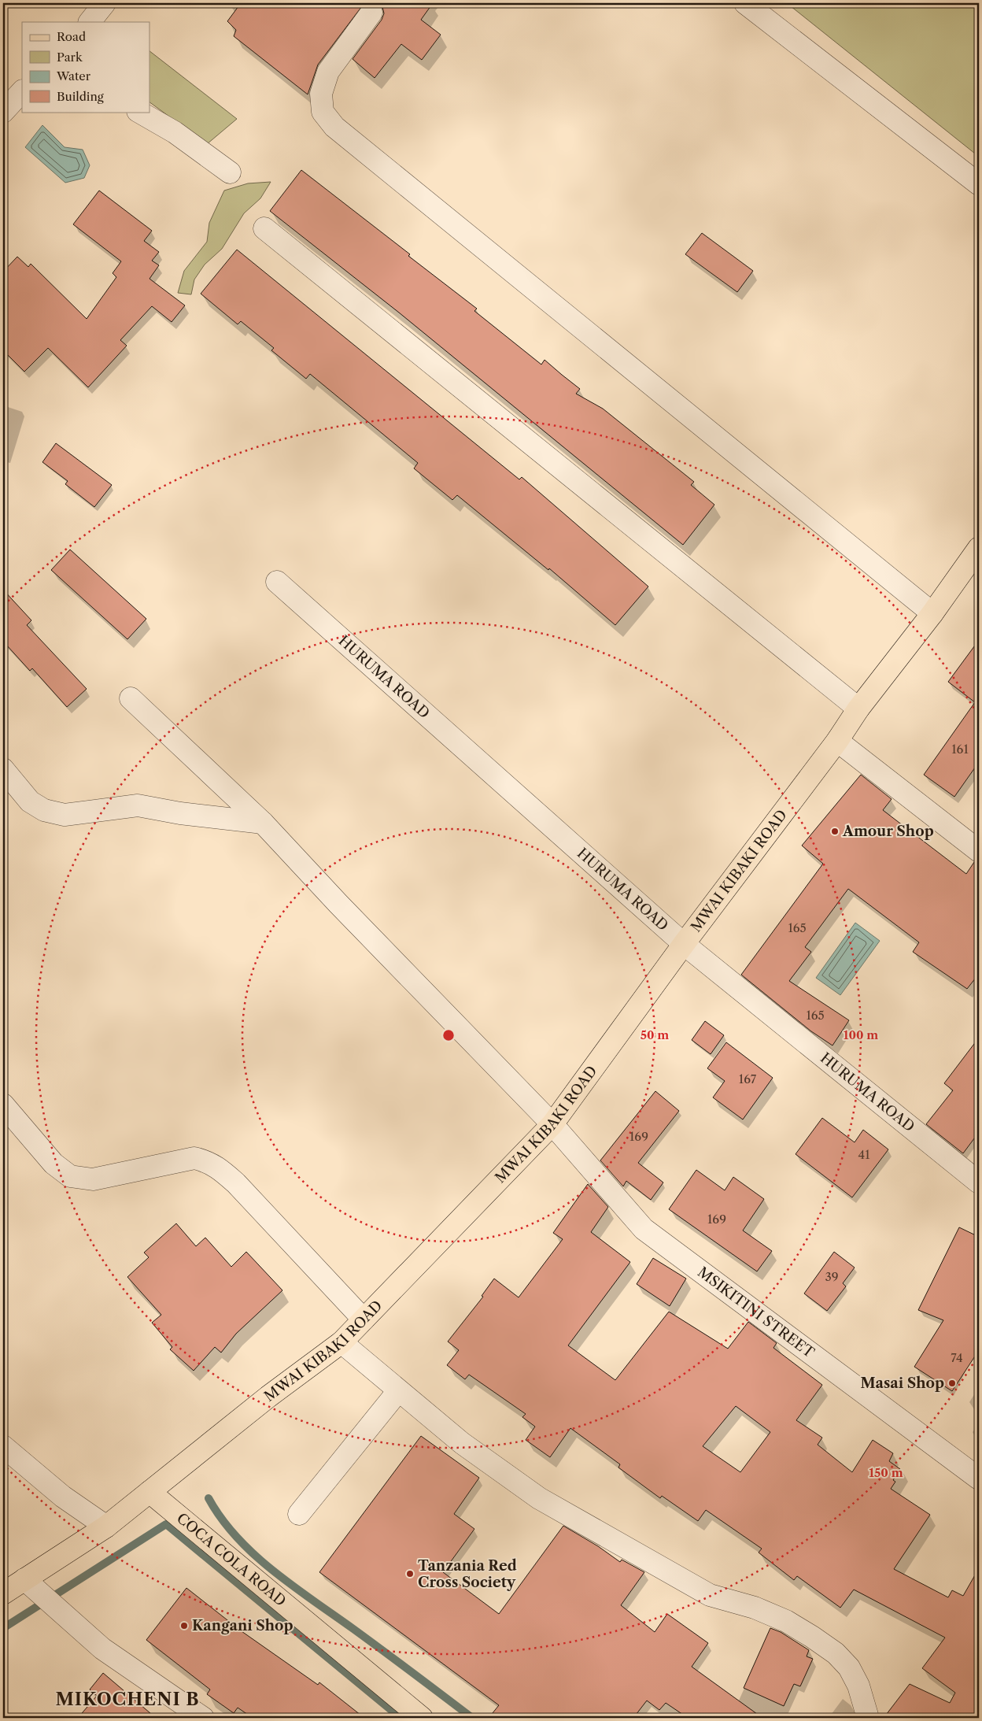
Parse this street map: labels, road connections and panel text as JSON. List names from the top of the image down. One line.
{"streets":{"main road":["MWAI KIBAKI ROAD","COCA COLA ROAD"],"street":["HURUMA ROAD","MSIKITINI STREET"]},"crossings":[["HURUMA ROAD","MWAI KIBAKI ROAD"],["MWAI KIBAKI ROAD","MSIKITINI STREET"],["MWAI KIBAKI ROAD","COCA COLA ROAD"]],"districts":["MIKOCHENI B"],"places":["Amour Shop","Masai Shop","Tanzania Red Cross Society","Kangani Shop"],"house_numbers":["161","165","165","167","169","41","169","39","74"],"legend":["Road","Park","Water","Building"],"rings":["50 m","100 m","150 m"]}
